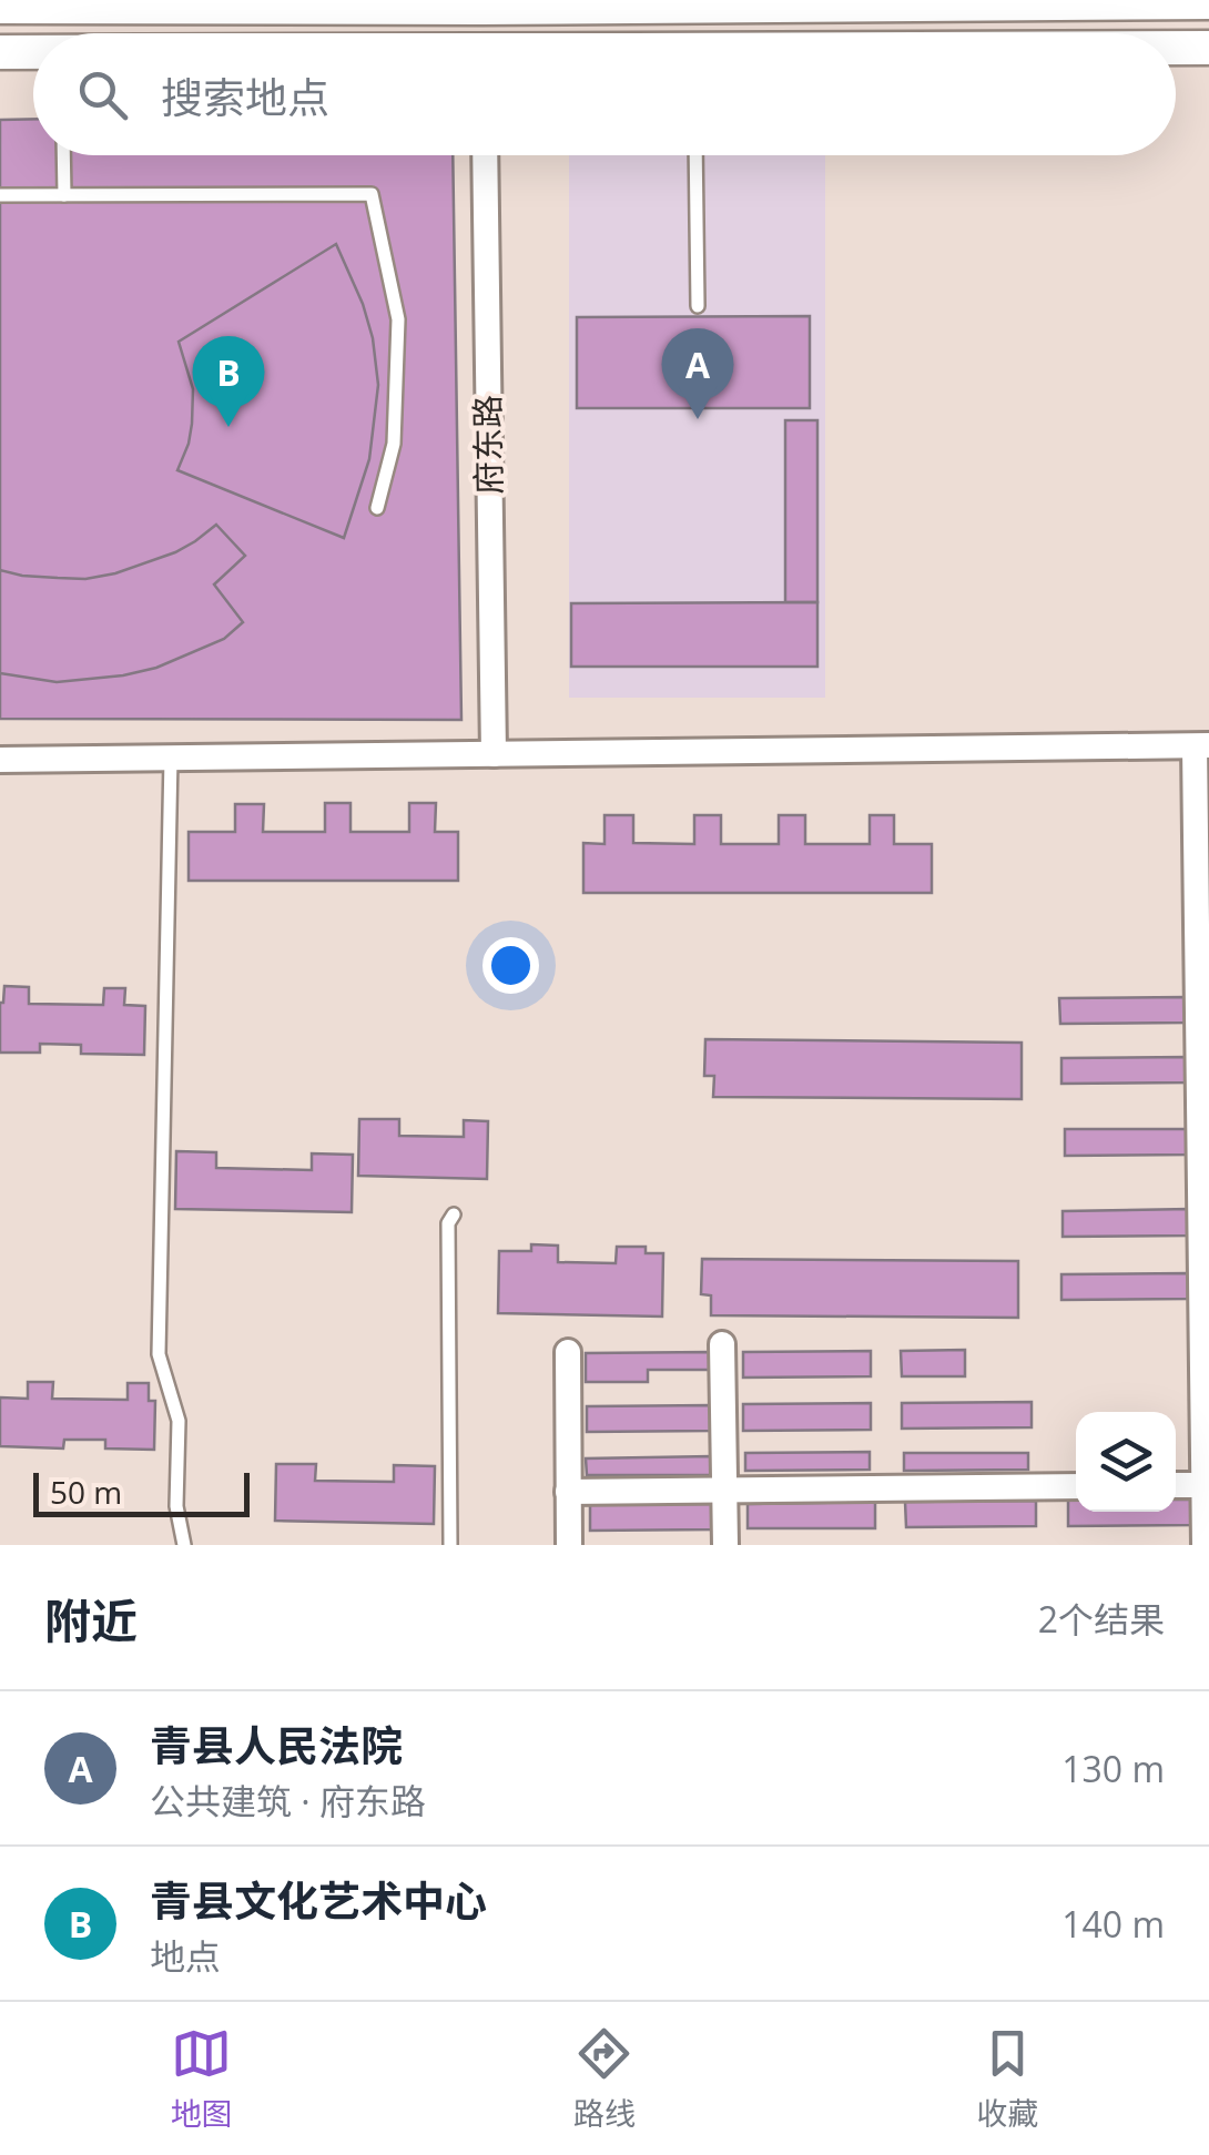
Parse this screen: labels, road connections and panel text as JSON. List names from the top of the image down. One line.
{"streets":{"street":["府东路"]},"scale_bar":"50 m","page":{"search":"搜索地点","pins":["A","B"],"scale":"50 m","heading":["附近","2个结果"],"list":[{"mark":"A","name":"青县人民法院","note":"公共建筑 · 府东路","value":"130 m"},{"mark":"B","name":"青县文化艺术中心","note":"地点","value":"140 m"}],"nav":["地图","路线","收藏"]}}
